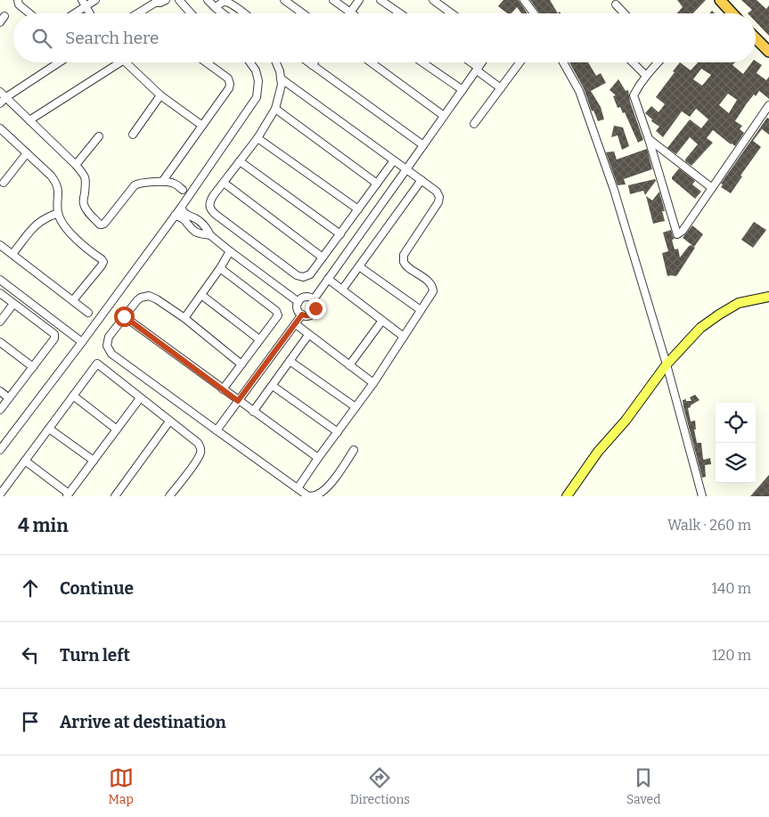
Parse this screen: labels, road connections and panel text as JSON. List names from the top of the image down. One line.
{"page":{"search":"Search here","heading":["4 min","Walk · 260 m"],"list":[["Continue","140 m"],["Turn left","120 m"],"Arrive at destination"],"nav":["Map","Directions","Saved"]}}
